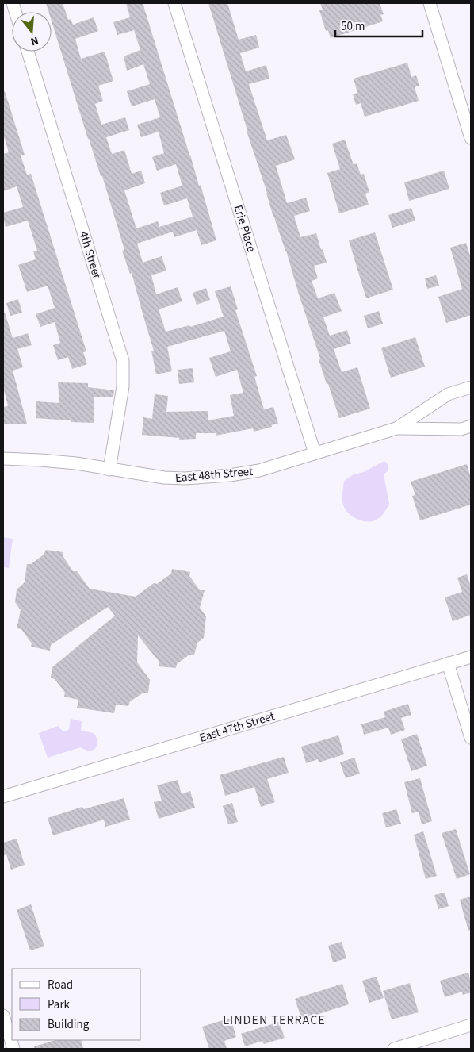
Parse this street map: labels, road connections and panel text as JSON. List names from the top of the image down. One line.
{"streets":{"street":["Erie Place","4th Street","East 48th Street","East 47th Street"]},"crossings":[["Erie Place","East 48th Street"],["4th Street","East 48th Street"]],"districts":["LINDEN TERRACE"],"legend":["Road","Park","Building"],"scale_bar":"50 m","north":"bottom"}
